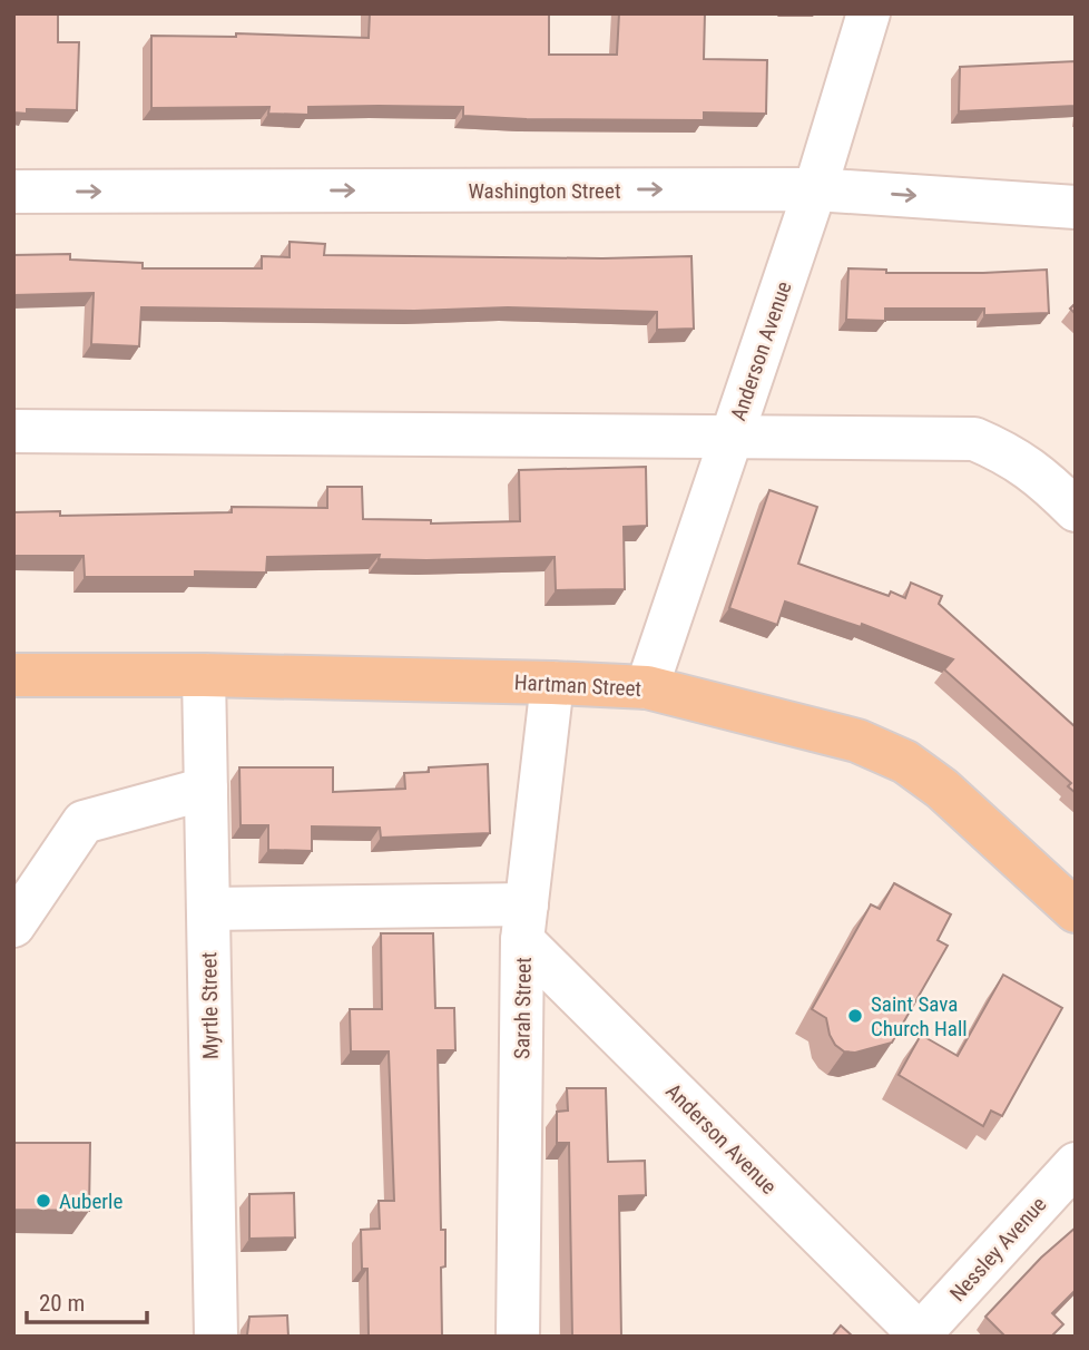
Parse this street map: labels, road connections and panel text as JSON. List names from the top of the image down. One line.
{"streets":{"main road":["Hartman Street"],"street":["Washington Street","Anderson Avenue","Myrtle Street","Sarah Street","Nessley Avenue"]},"crossings":[["Washington Street","Anderson Avenue"],["Anderson Avenue","Hartman Street"],["Anderson Avenue","Sarah Street"],["Anderson Avenue","Nessley Avenue"],["Hartman Street","Myrtle Street"],["Hartman Street","Sarah Street"]],"places":["Saint Sava Church Hall","Auberle"],"scale_bar":"20 m"}
